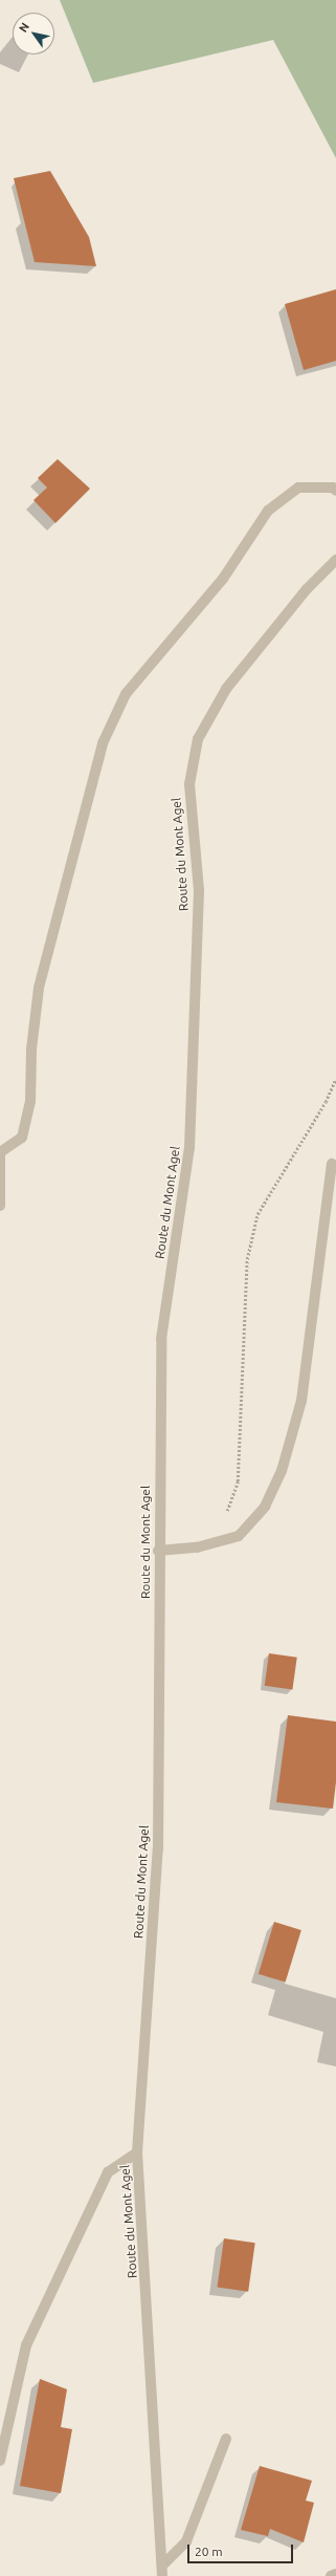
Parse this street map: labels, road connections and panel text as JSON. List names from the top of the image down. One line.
{"streets":{"street":["Route du Mont Agel"]},"scale_bar":"20 m","north":"top left"}
